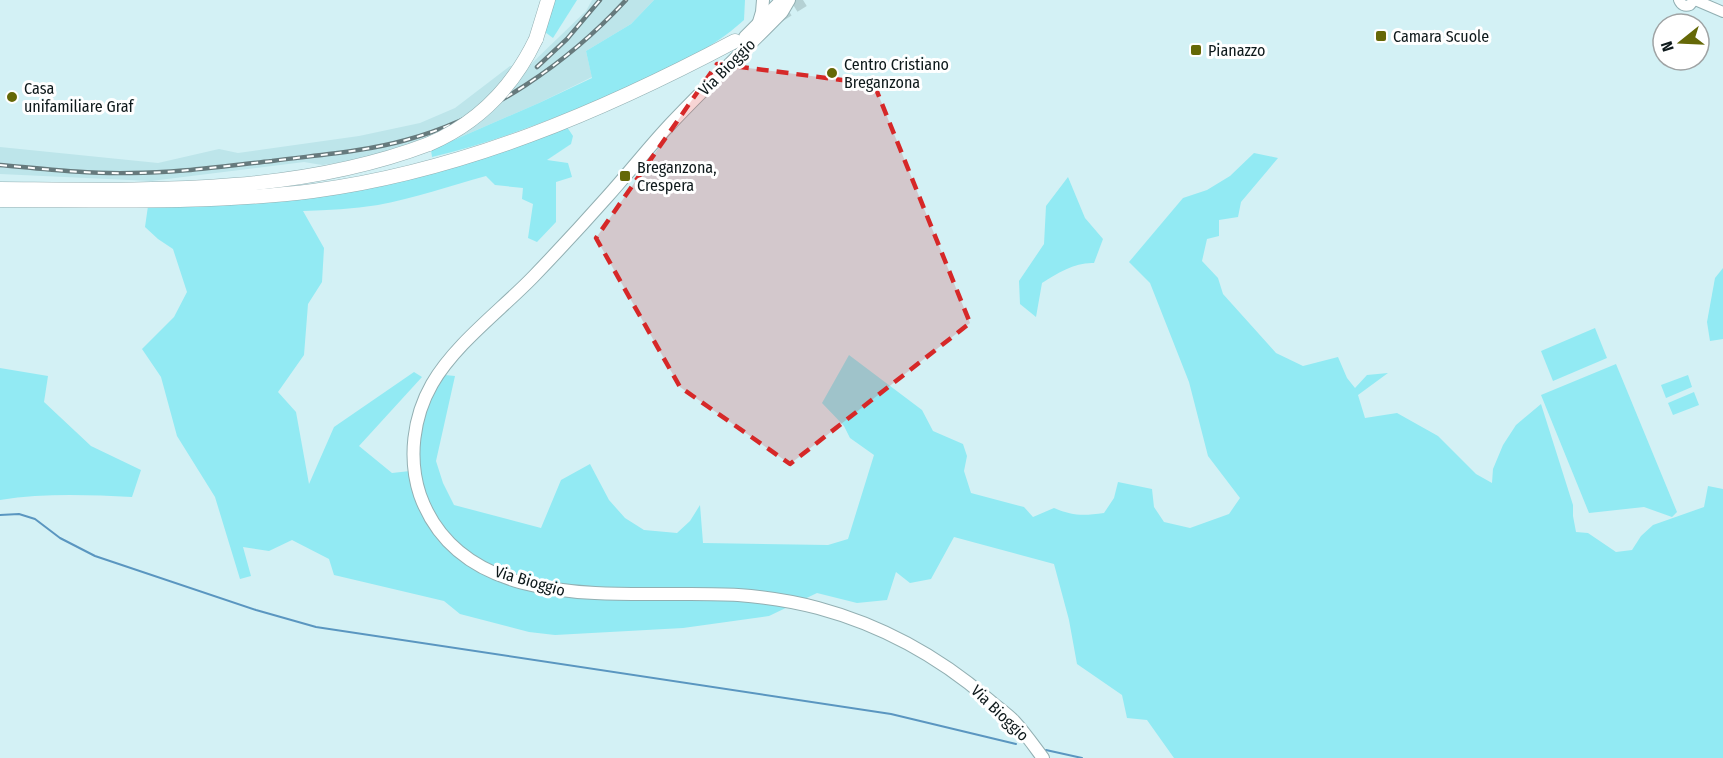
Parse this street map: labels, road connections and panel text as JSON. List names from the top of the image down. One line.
{"streets":{"main road":["Via Bioggio"]},"places":{"transit":["Camara Scuole","Pianazzo","Breganzona, Crespera"],"other":["Centro Cristiano Breganzona","Casa unifamiliare Graf"]},"north":"left"}
